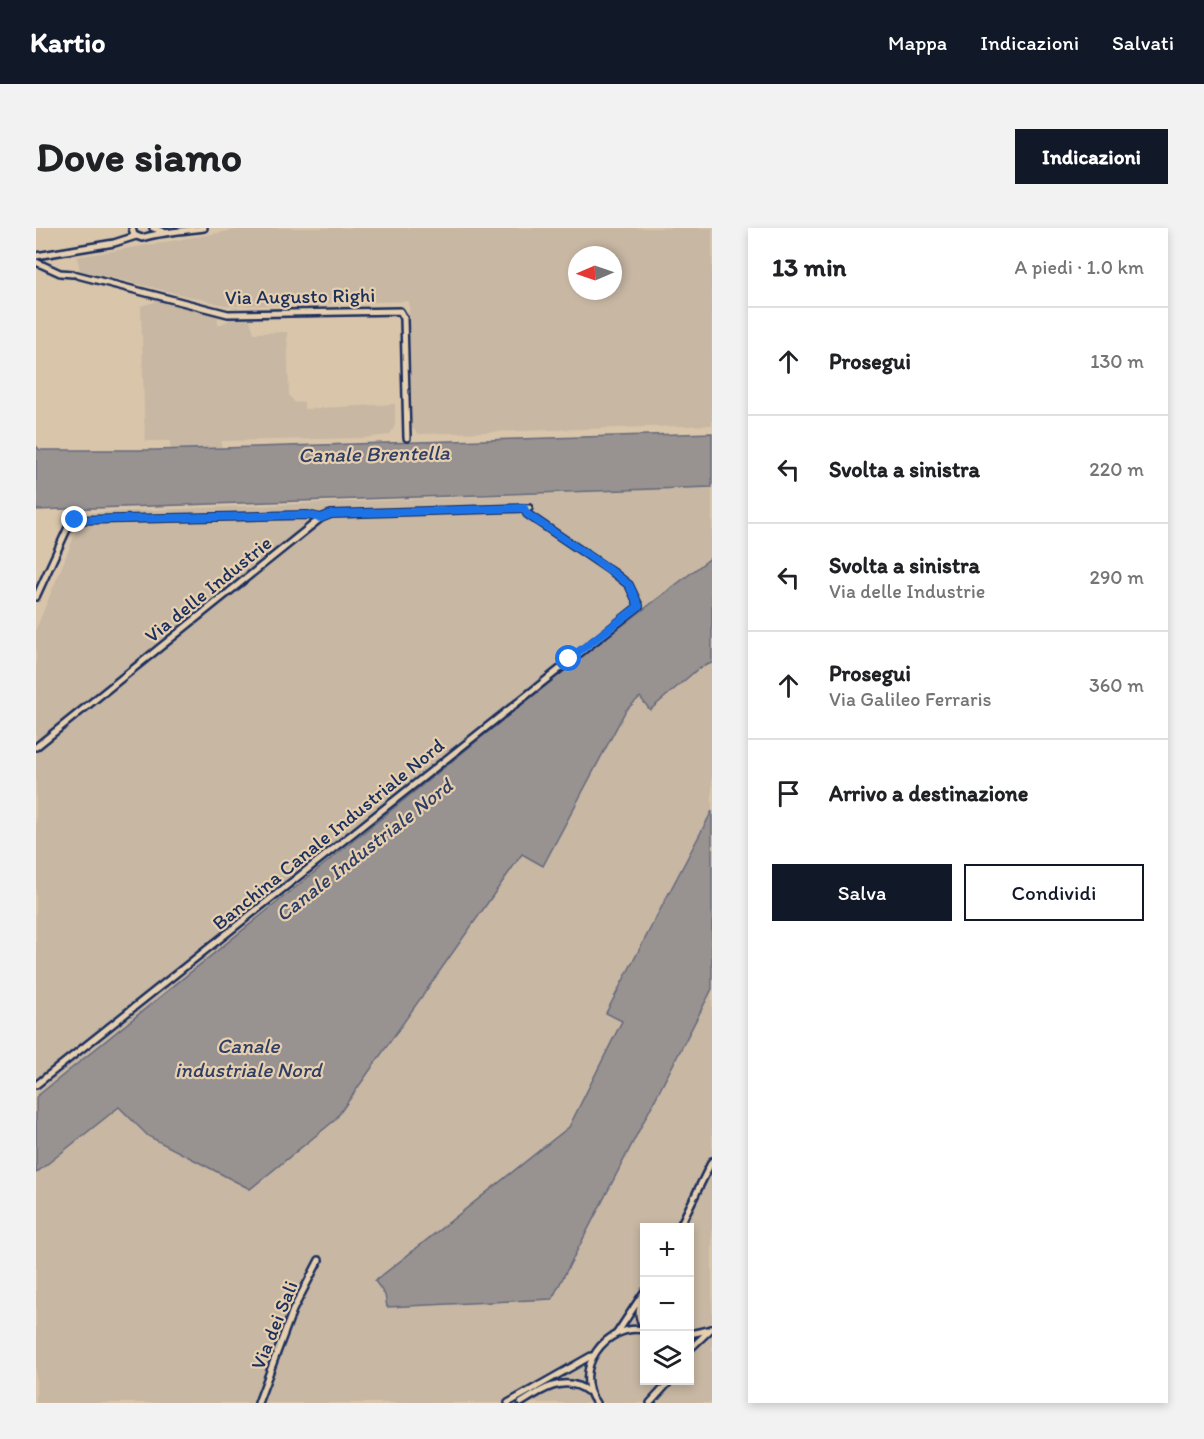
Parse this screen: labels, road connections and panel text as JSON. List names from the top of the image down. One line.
{"streets":{"street":["Via Augusto Righi","Via delle Industrie","Banchina Canale Industriale Nord","Via dei Sali"]},"crossings":[["Via delle Industrie","Banchina Canale Industriale Nord"]],"water":["Canale Brentella","Canale Industriale Nord","Canale industriale Nord"],"north":"left","page":{"header":"Kartio","nav":["Mappa","Indicazioni","Salvati"],"buttons":["Indicazioni",["Salva","Condividi"]],"title":"Dove siamo","heading":["13 min","A piedi · 1.0 km"],"list":[["Prosegui","130 m"],["Svolta a sinistra","220 m"],["Svolta a sinistra","Via delle Industrie","290 m"],["Prosegui","Via Galileo Ferraris","360 m"],"Arrivo a destinazione"],"map_buttons":["+","−"]}}
